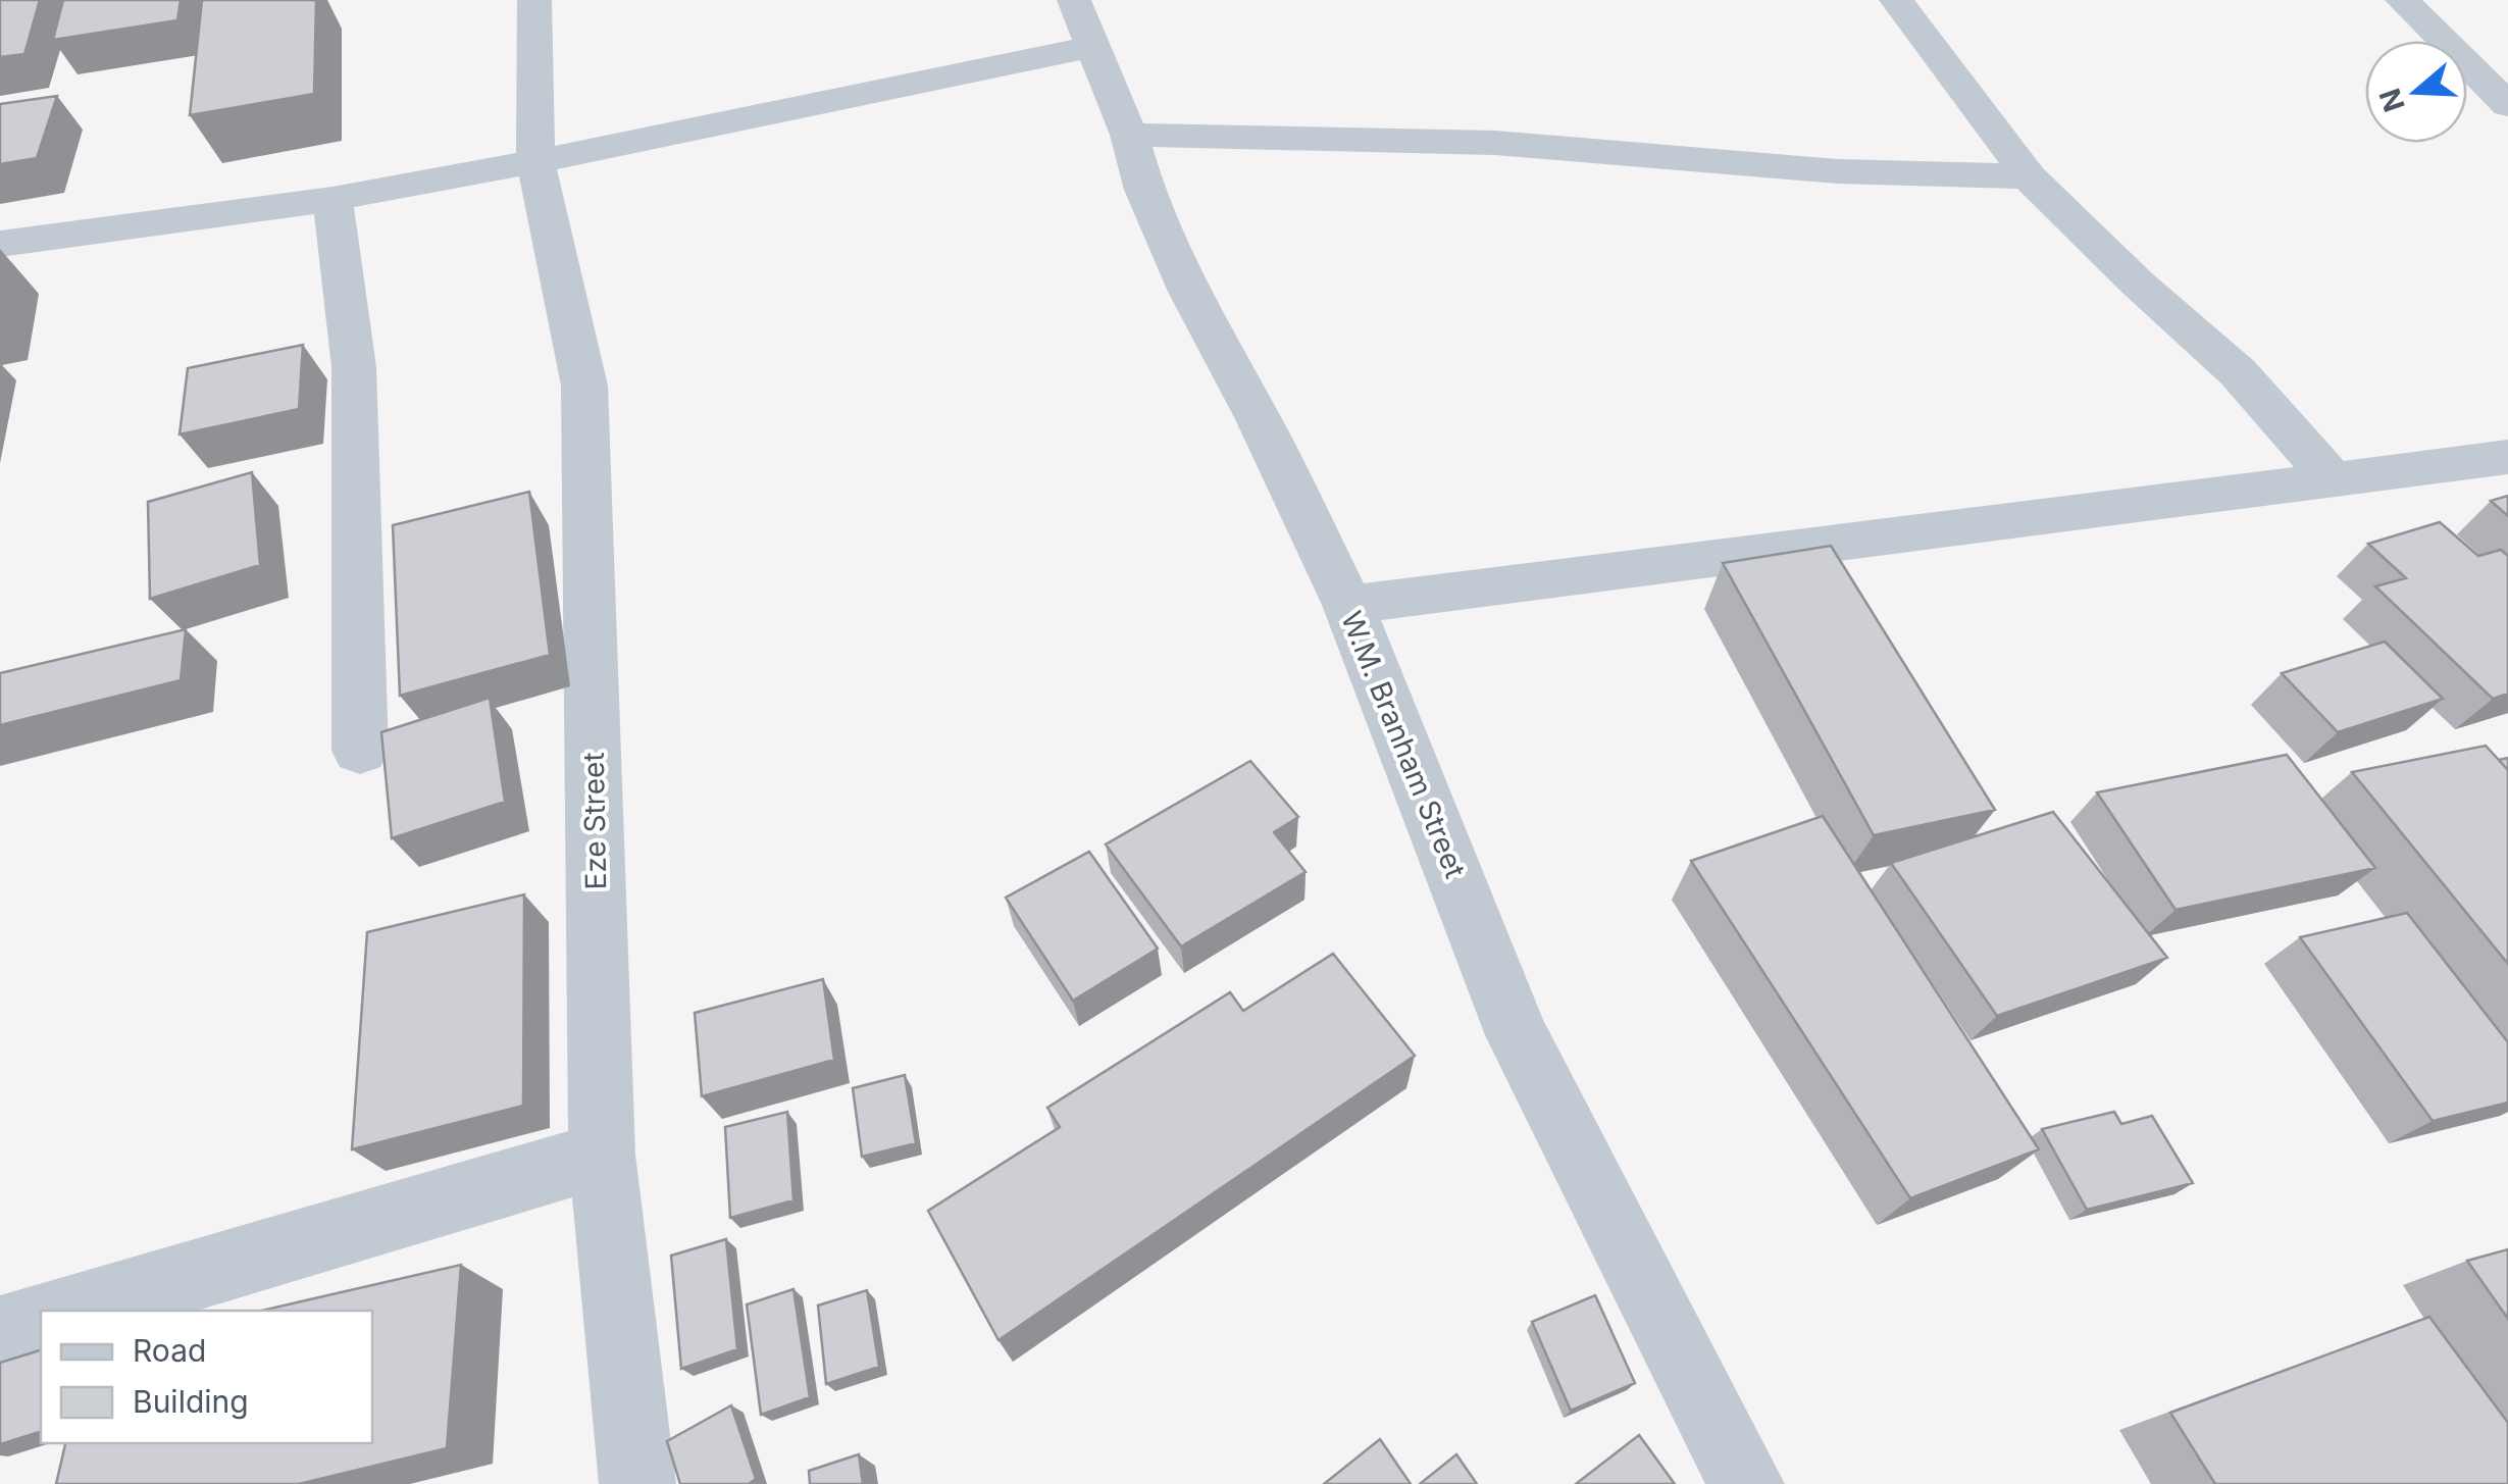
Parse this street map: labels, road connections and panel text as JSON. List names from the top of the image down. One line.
{"streets":{"street":["W.M. Branham Street","Eze Street"]},"legend":["Road","Building"],"north":"left"}
